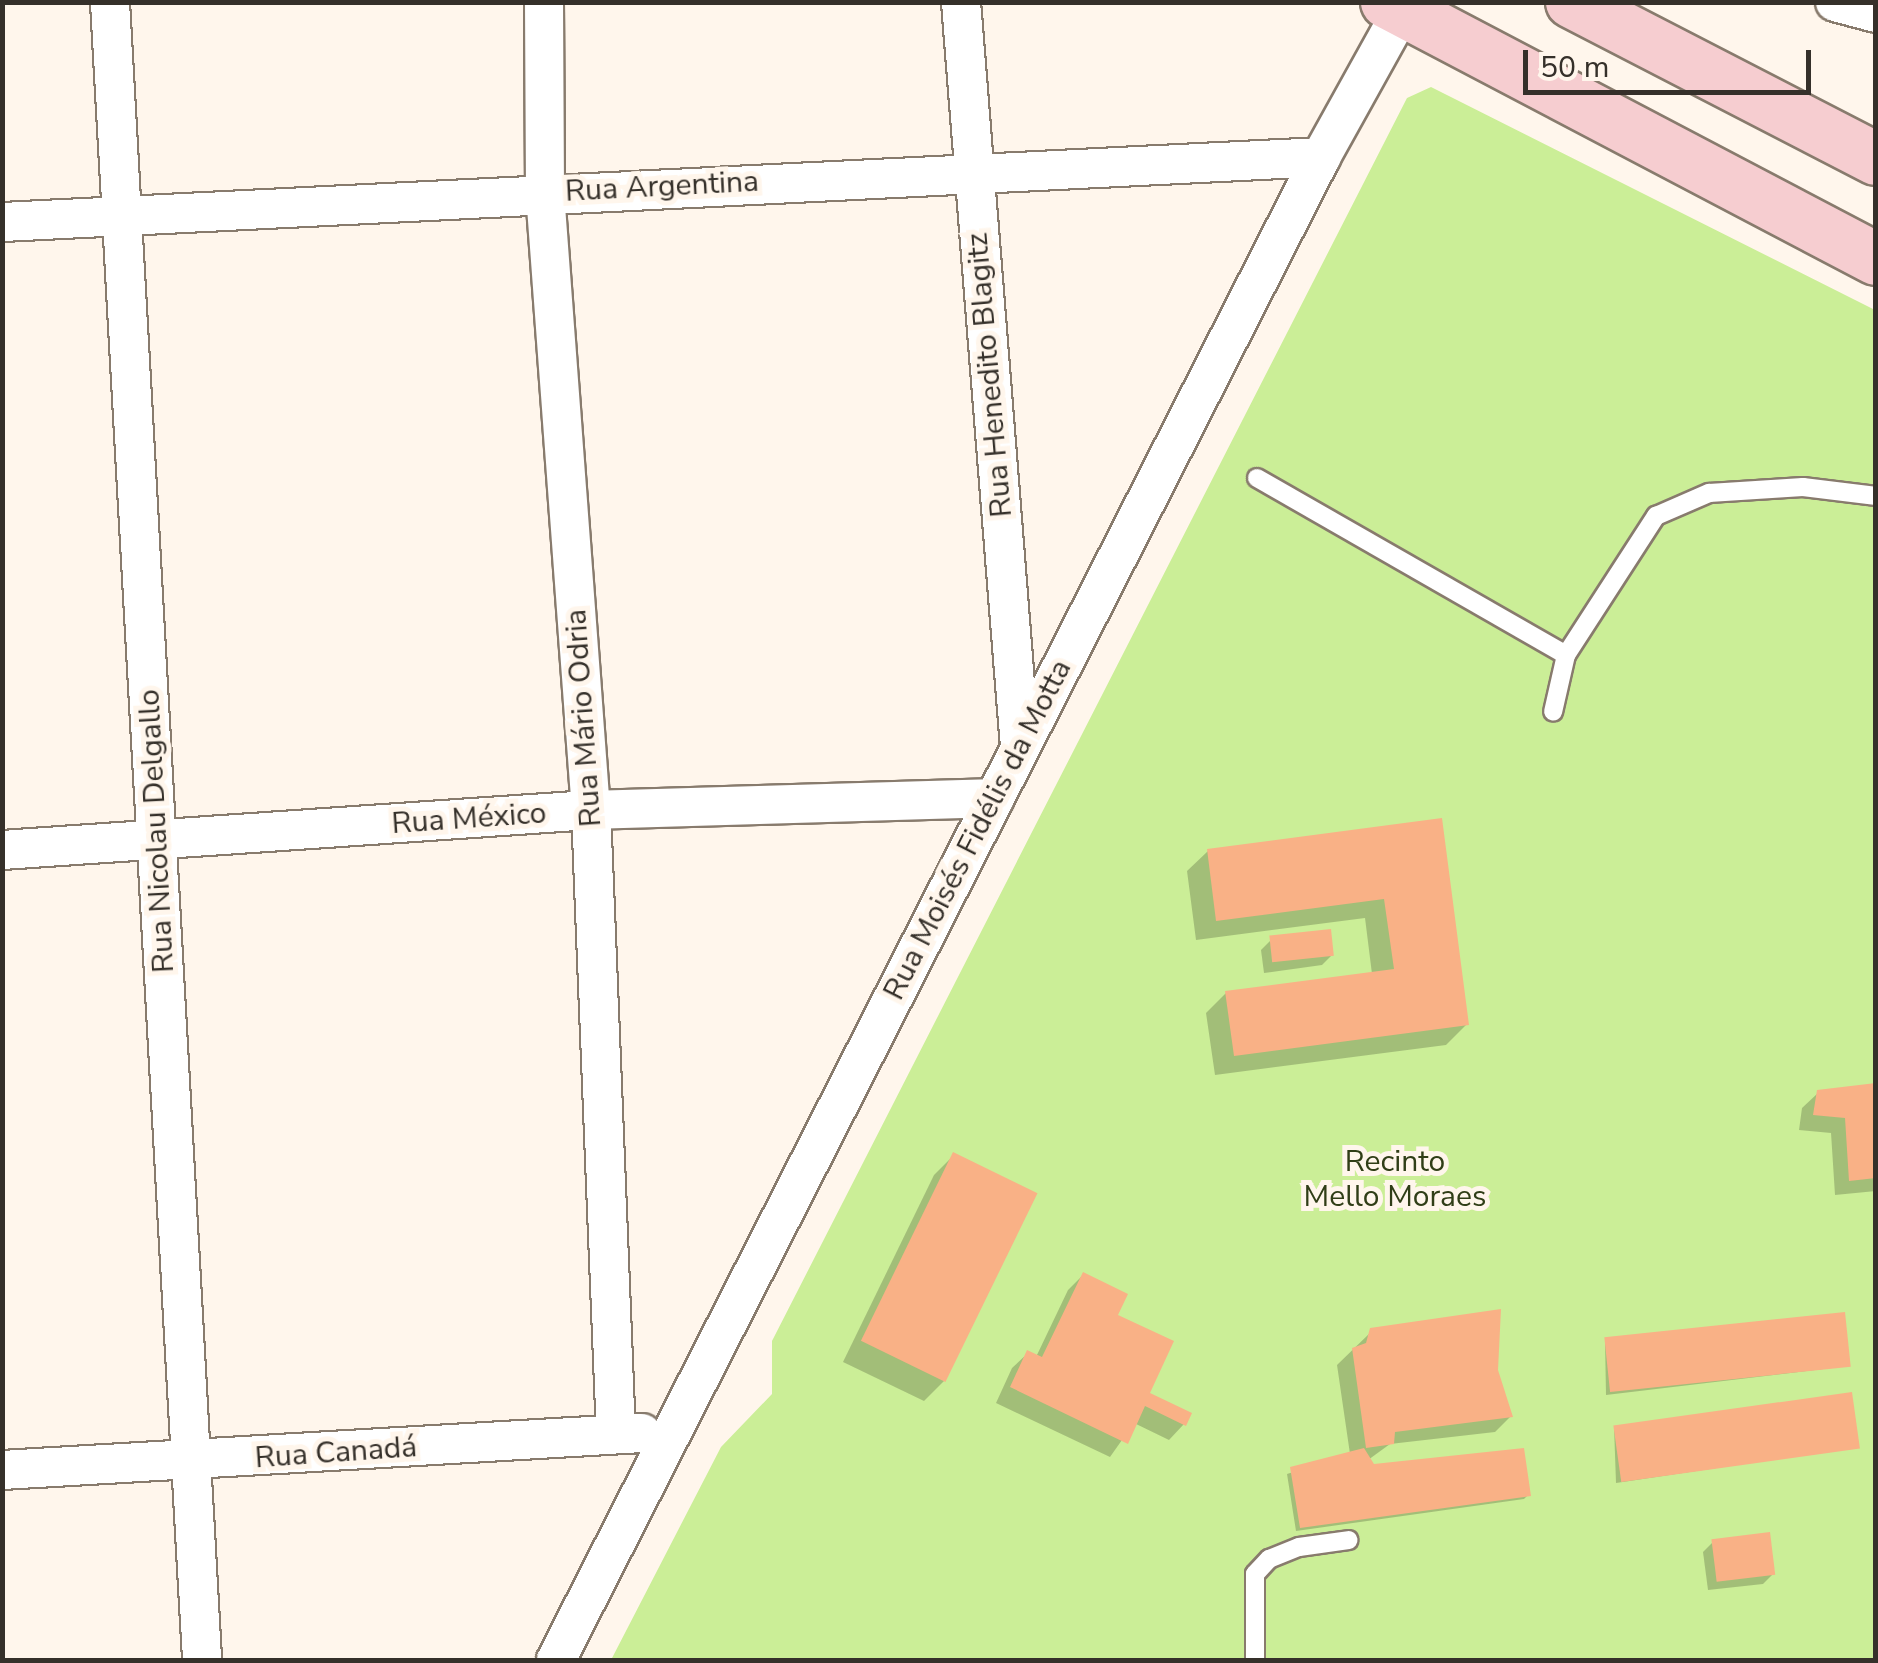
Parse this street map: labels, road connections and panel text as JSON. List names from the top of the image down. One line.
{"streets":{"street":["Rua Argentina","Rua Henedito Blagitz","Rua Mário Odria","Rua México","Rua Moisés Fidélis da Motta","Rua Nicolau Delgallo","Rua Canadá"]},"crossings":[["Rua Argentina","Rua Henedito Blagitz"],["Rua Argentina","Rua Mário Odria"],["Rua Argentina","Rua Moisés Fidélis da Motta"],["Rua Argentina","Rua Nicolau Delgallo"],["Rua Henedito Blagitz","Rua Moisés Fidélis da Motta"],["Rua Mário Odria","Rua México"],["Rua Mário Odria","Rua Canadá"],["Rua México","Rua Moisés Fidélis da Motta"],["Rua México","Rua Nicolau Delgallo"],["Rua Moisés Fidélis da Motta","Rua Canadá"],["Rua Nicolau Delgallo","Rua Canadá"]],"parks":["Recinto Mello Moraes"],"scale_bar":"50 m"}
